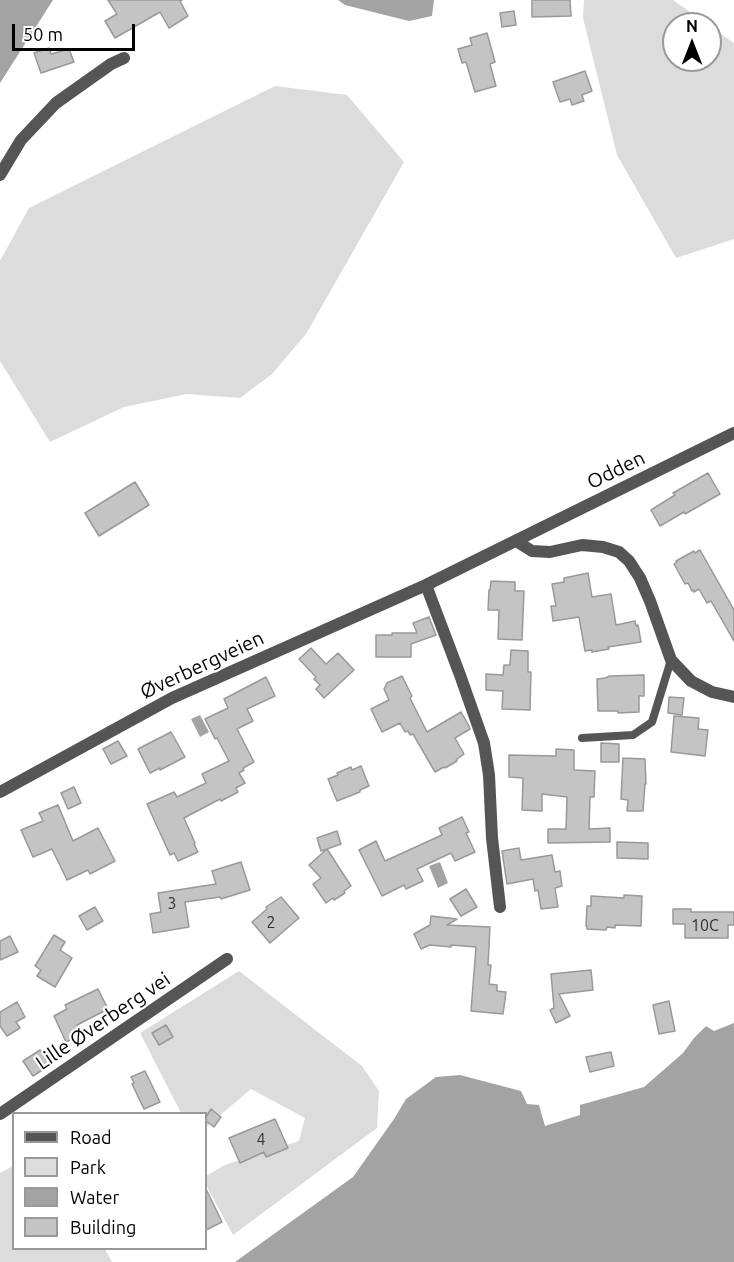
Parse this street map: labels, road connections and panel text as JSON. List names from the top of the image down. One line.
{"streets":{"street":["Odden","Øverbergveien","Lille Øverberg vei"]},"crossings":[["Odden","Øverbergveien"]],"house_numbers":["3","2","10C","4"],"legend":["Road","Park","Water","Building"],"scale_bar":"50 m","north":"top"}
